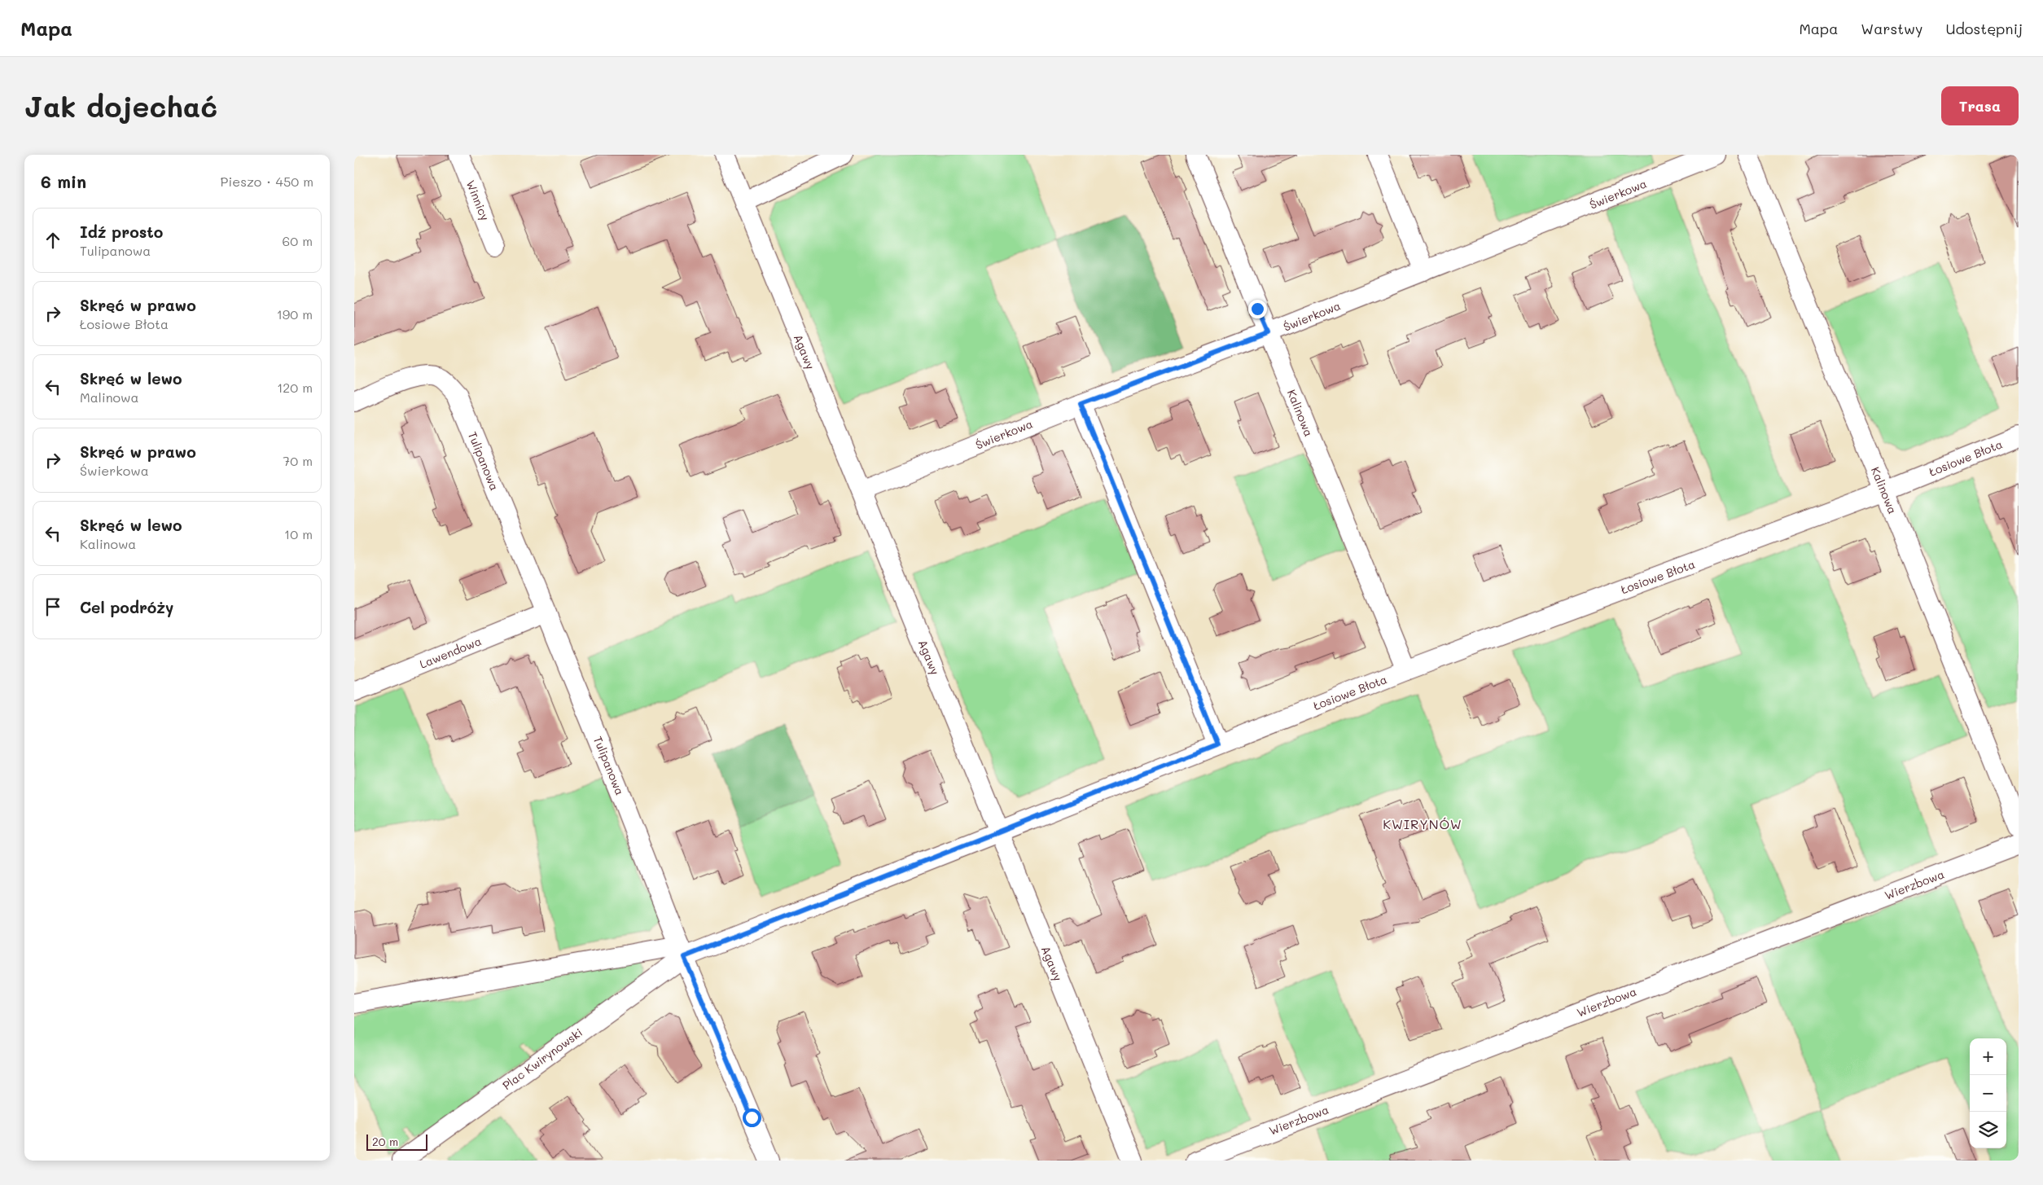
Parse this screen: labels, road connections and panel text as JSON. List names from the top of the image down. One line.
{"streets":{"street":["Świerkowa","Winnicy","Agawy","Kalinowa","Łosiowe Błota","Tulipanowa","Lawendowa","Wierzbowa","Plac Kwirynowski"]},"crossings":[["Świerkowa","Agawy"],["Świerkowa","Kalinowa"],["Agawy","Łosiowe Błota"],["Kalinowa","Łosiowe Błota"],["Łosiowe Błota","Tulipanowa"],["Łosiowe Błota","Plac Kwirynowski"],["Tulipanowa","Lawendowa"],["Tulipanowa","Plac Kwirynowski"]],"districts":["KWIRYNÓW"],"scale_bar":"20 m","page":{"header":"Mapa","nav":["Mapa","Warstwy","Udostępnij"],"buttons":"Trasa","title":"Jak dojechać","heading":["6 min","Pieszo · 450 m"],"list":[["Idź prosto","Tulipanowa","60 m"],["Skręć w prawo","Łosiowe Błota","190 m"],["Skręć w lewo","Malinowa","120 m"],["Skręć w prawo","Świerkowa","70 m"],["Skręć w lewo","Kalinowa","10 m"],"Cel podróży"],"map_buttons":["+","−"],"scale":"20 m"}}
